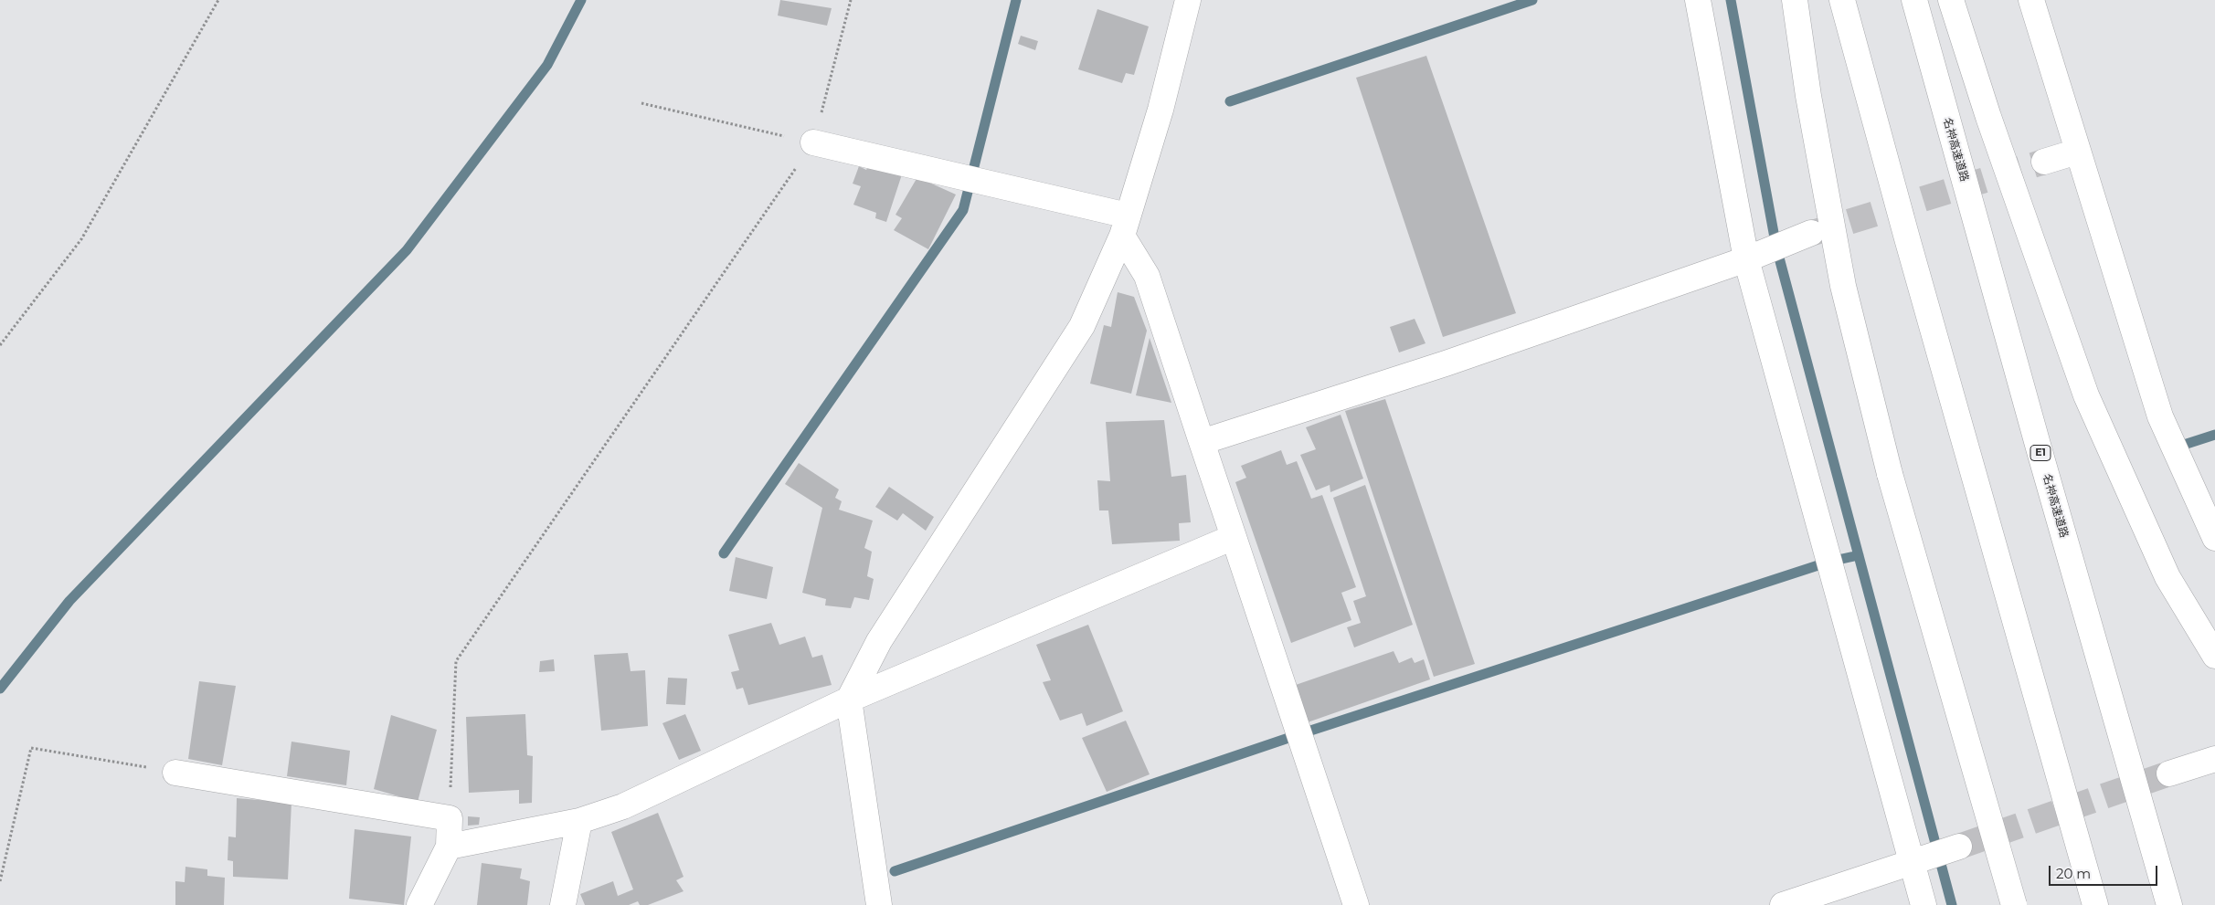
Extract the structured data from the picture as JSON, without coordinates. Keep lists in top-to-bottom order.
{
  "streets": {
    "main road": ["名神高速道路", "E1"]
  },
  "scale_bar": "20 m"
}
